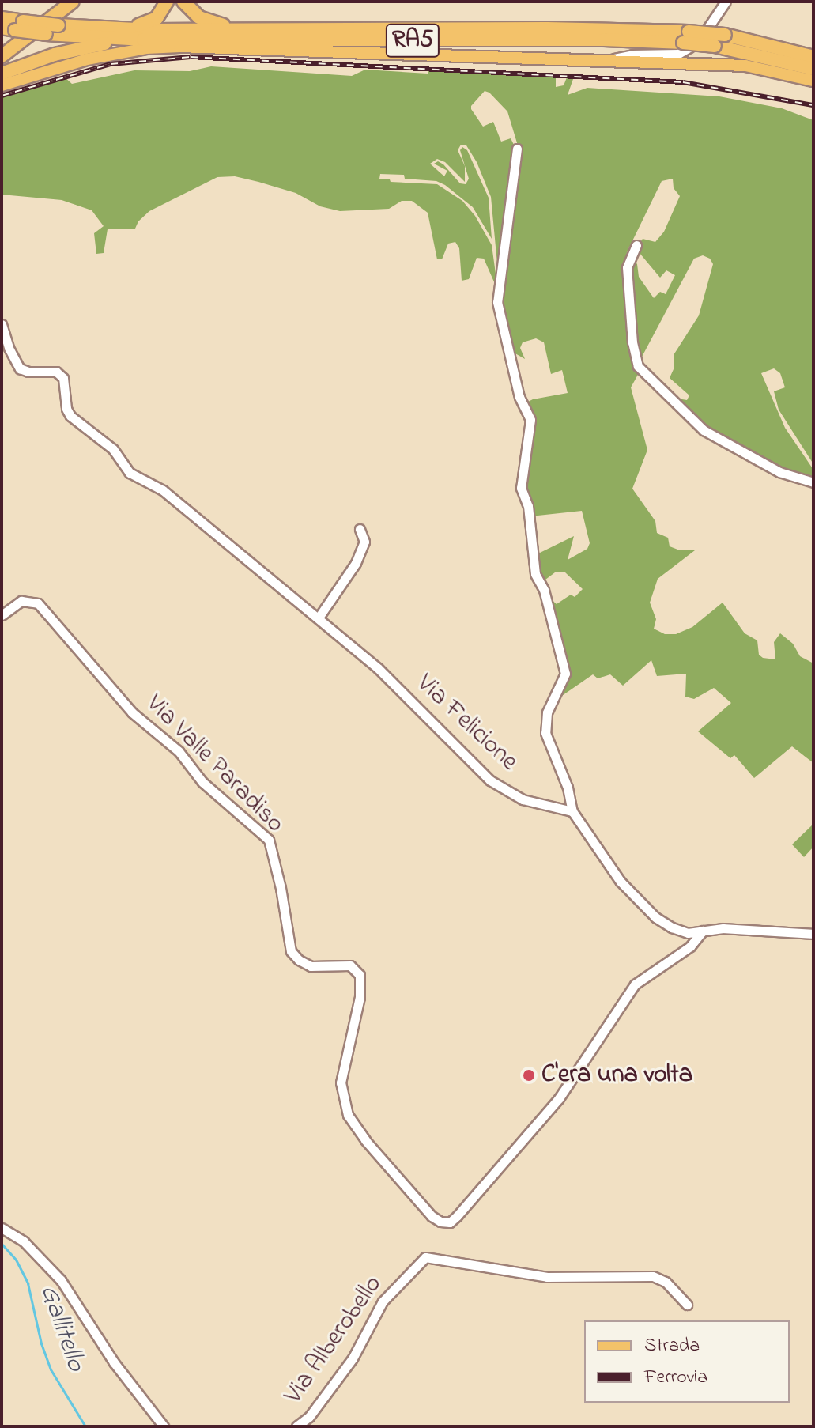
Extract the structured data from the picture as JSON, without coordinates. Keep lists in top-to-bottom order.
{
  "streets": {
    "highway": ["RA5"],
    "street": ["Via Felicione", "Via Valle Paradiso", "Via Alberobello"]
  },
  "water": ["Gallitello"],
  "places": ["C'era una volta"],
  "legend": ["Strada", "Ferrovia"]
}
